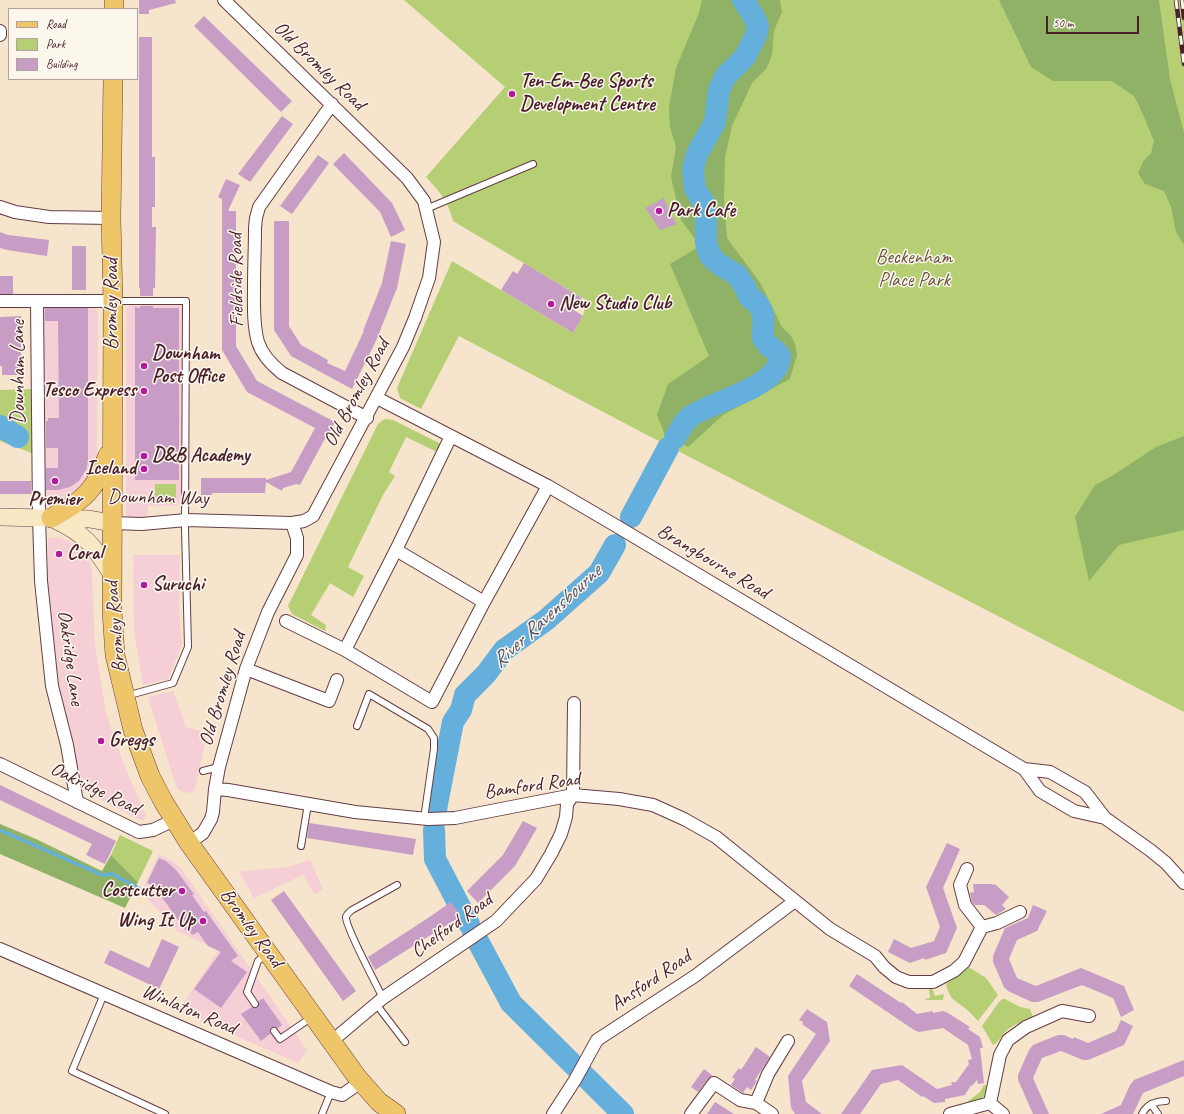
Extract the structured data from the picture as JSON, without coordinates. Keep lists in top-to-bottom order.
{
  "streets": {
    "main road": ["Bromley Road"],
    "street": [
      "Old Bromley Road",
      "Fieldside Road",
      "Downham Lane",
      "Downham Way",
      "Brangbourne Road",
      "Oakridge Lane",
      "Bamford Road",
      "Oakridge Road",
      "Chelford Road",
      "Ansford Road",
      "Winlaton Road"
    ]
  },
  "crossings": [
    ["Old Bromley Road", "Fieldside Road"],
    ["Old Bromley Road", "Bromley Road"],
    ["Old Bromley Road", "Downham Way"],
    ["Old Bromley Road", "Brangbourne Road"],
    ["Old Bromley Road", "Bamford Road"],
    ["Bromley Road", "Downham Lane"],
    ["Bromley Road", "Downham Way"],
    ["Bromley Road", "Oakridge Road"],
    ["Bromley Road", "Chelford Road"],
    ["Downham Lane", "Downham Way"],
    ["Downham Lane", "Oakridge Lane"],
    ["Downham Way", "Oakridge Lane"],
    ["Oakridge Lane", "Oakridge Road"],
    ["Bamford Road", "Chelford Road"],
    ["Bamford Road", "Ansford Road"]
  ],
  "water": ["River Ravensbourne"],
  "parks": ["Beckenham Place Park"],
  "places": [
    "Ten-Em-Bee Sports Development Centre",
    "Park Cafe",
    "New Studio Club",
    "Downham Post Office",
    "Tesco Express",
    "D&B Academy",
    "Iceland",
    "Premier",
    "Coral",
    "Suruchi",
    "Greggs",
    "Costcutter",
    "Wing It Up"
  ],
  "legend": ["Road", "Park", "Building"],
  "scale_bar": "50 m"
}
